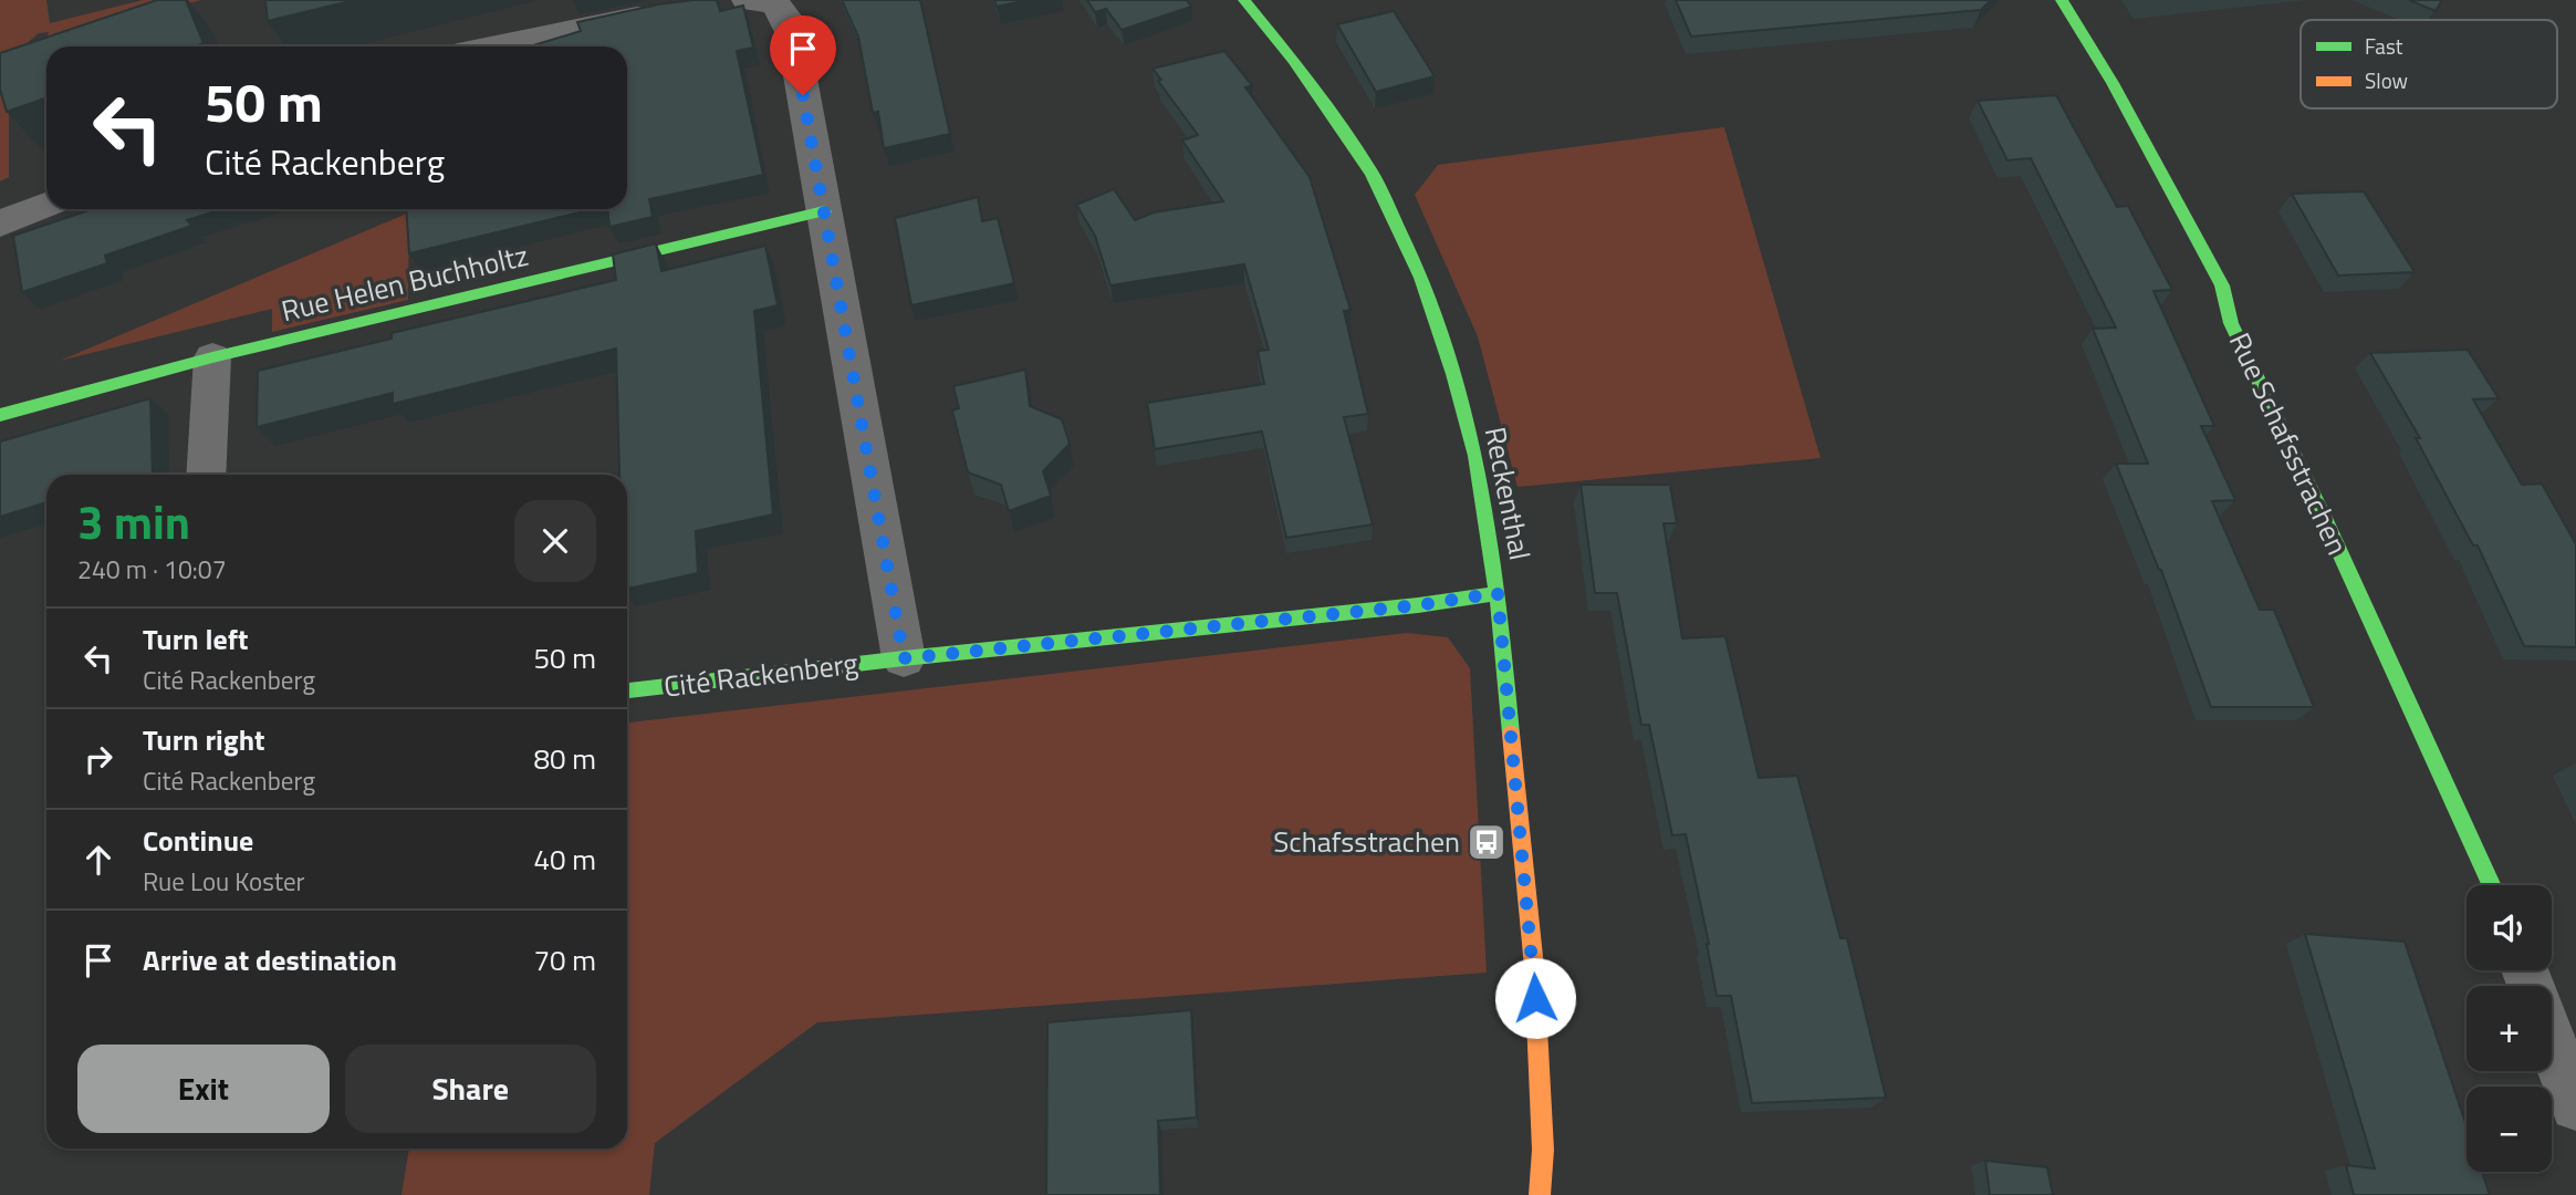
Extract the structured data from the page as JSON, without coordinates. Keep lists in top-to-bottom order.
{
  "streets": {
    "street": [
      "Rue Helen Buchholtz",
      "Rue Schafsstrachen",
      "Reckenthal",
      "Cité Rackenberg"
    ]
  },
  "crossings": [
    ["Reckenthal", "Cité Rackenberg"]
  ],
  "places": {
    "bus stop": ["Schafsstrachen"]
  },
  "legend": ["Fast", "Slow"],
  "page": {
    "turn": ["50 m", "Cité Rackenberg"],
    "heading": ["3 min", "240 m · 10:07"],
    "list": [
      {
        "name": "Turn left",
        "note": "Cité Rackenberg",
        "value": "50 m"
      },
      {
        "name": "Turn right",
        "note": "Cité Rackenberg",
        "value": "80 m"
      },
      {
        "name": "Continue",
        "note": "Rue Lou Koster",
        "value": "40 m"
      },
      {
        "name": "Arrive at destination",
        "value": "70 m"
      }
    ],
    "map_buttons": ["+", "−"],
    "buttons": ["Exit", "Share"]
  }
}
